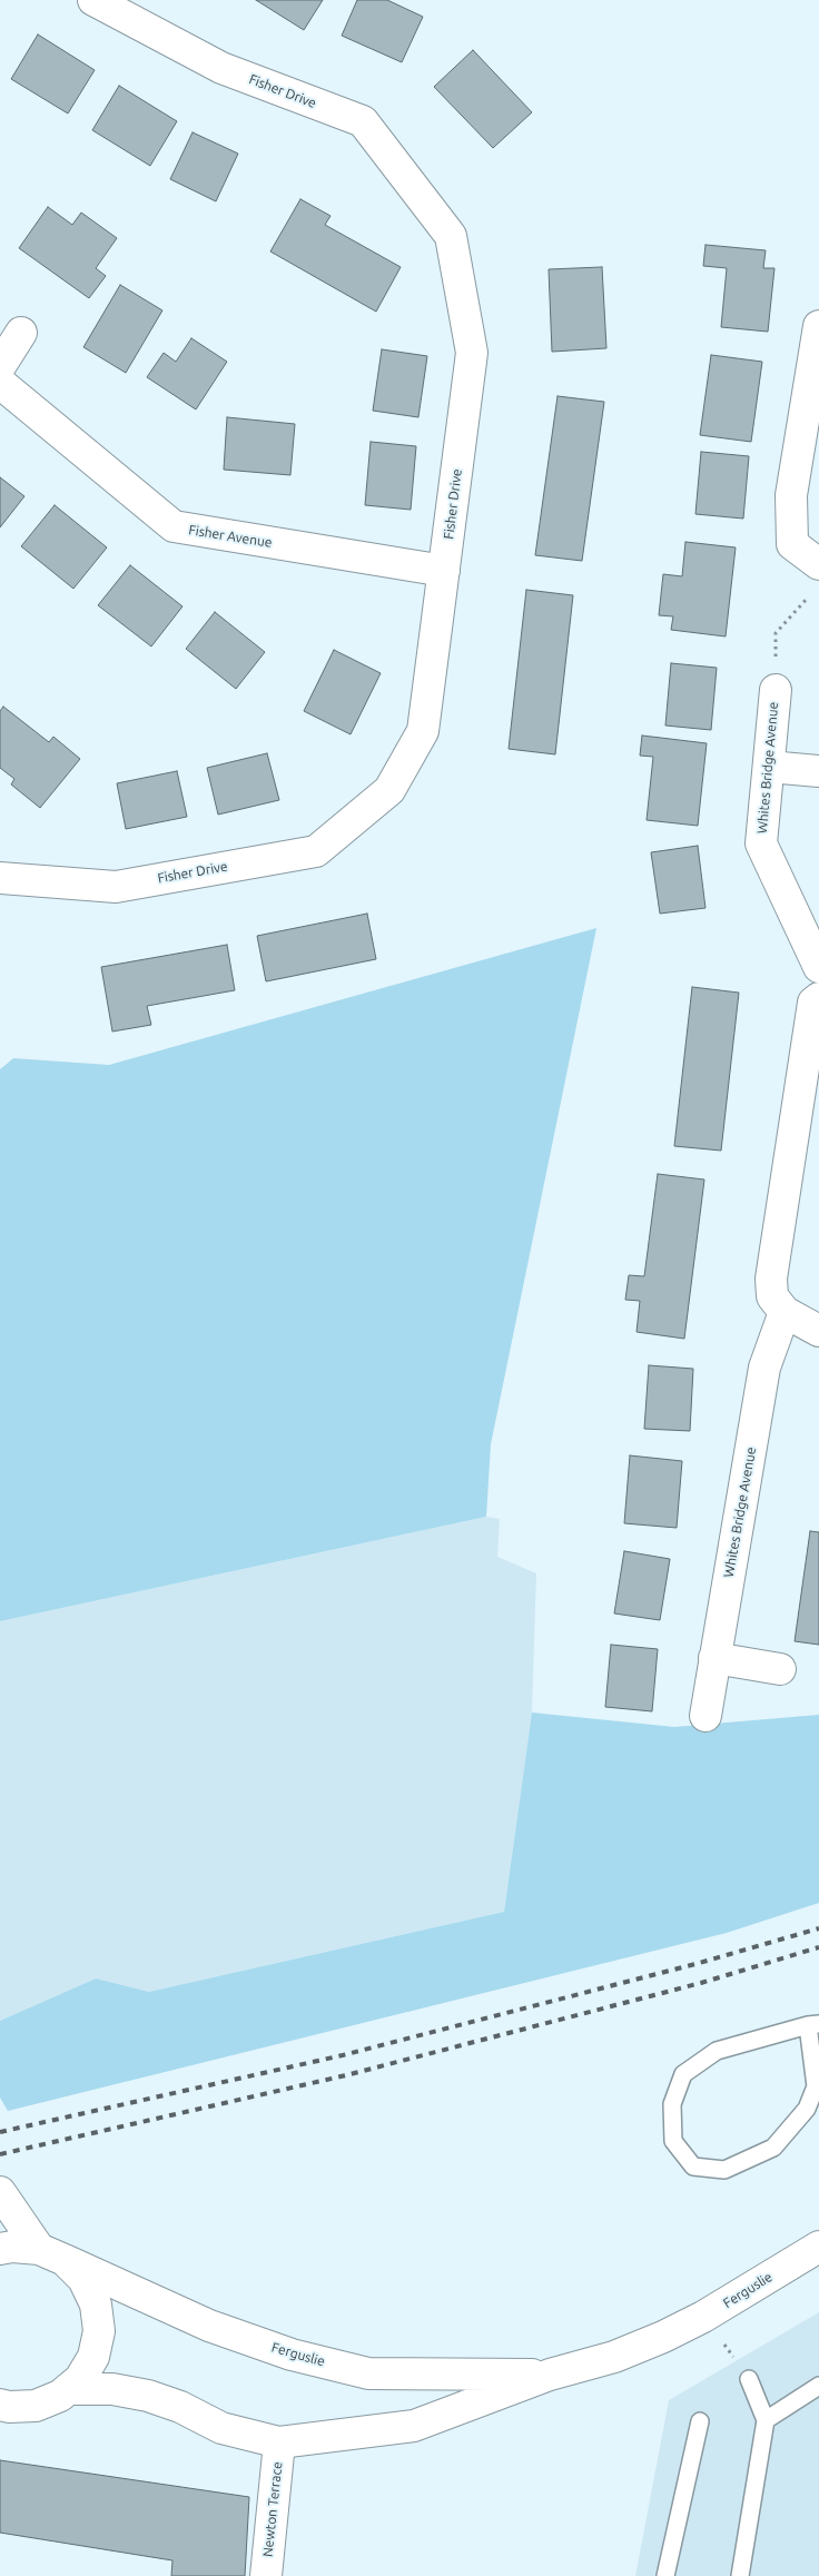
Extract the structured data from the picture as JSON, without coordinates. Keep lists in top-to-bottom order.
{
  "streets": {
    "street": [
      "Fisher Drive",
      "Fisher Avenue",
      "Whites Bridge Avenue",
      "Ferguslie",
      "Newton Terrace"
    ]
  },
  "crossings": [
    ["Fisher Drive", "Fisher Avenue"],
    ["Ferguslie", "Newton Terrace"]
  ]
}
